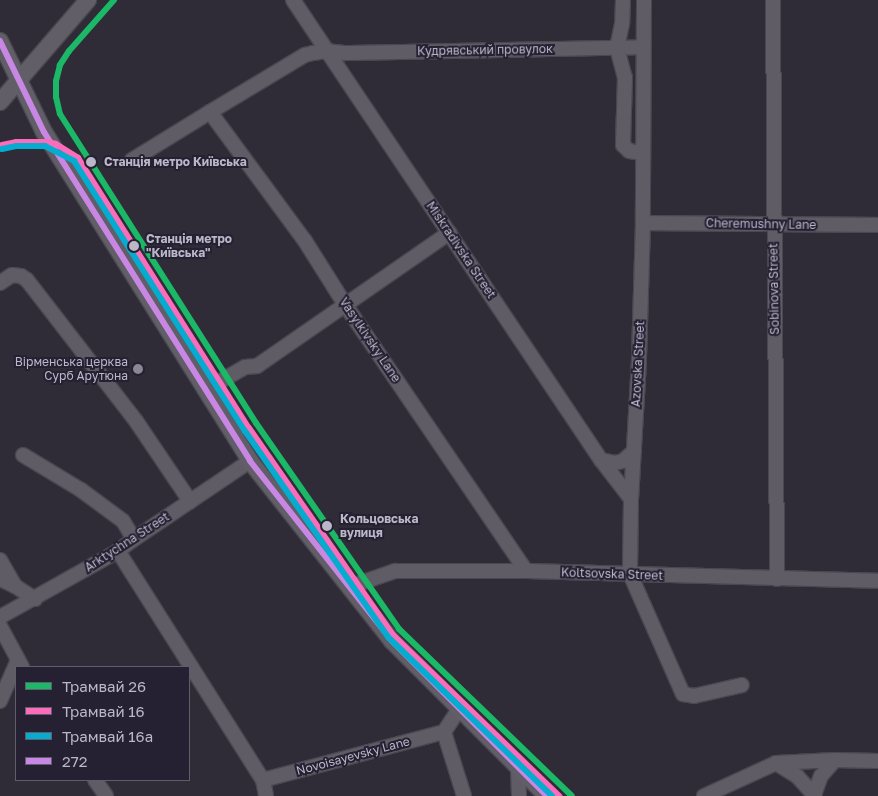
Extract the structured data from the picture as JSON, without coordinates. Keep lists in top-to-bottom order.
{
  "streets": {
    "street": [
      "Кудрявський провулок",
      "Cheremushny Lane",
      "Miskradivska Street",
      "Sobinova Street",
      "Vasylkivsky Lane",
      "Azovska Street",
      "Arktychna Street",
      "Koltsovska Street",
      "Novoisayevsky Lane"
    ]
  },
  "crossings": [
    ["Кудрявський провулок", "Miskradivska Street"],
    ["Кудрявський провулок", "Vasylkivsky Lane"],
    ["Кудрявський провулок", "Azovska Street"],
    ["Cheremushny Lane", "Sobinova Street"],
    ["Cheremushny Lane", "Azovska Street"],
    ["Miskradivska Street", "Azovska Street"],
    ["Sobinova Street", "Koltsovska Street"],
    ["Vasylkivsky Lane", "Koltsovska Street"],
    ["Azovska Street", "Koltsovska Street"]
  ],
  "places": [
    "Станція метро Київська",
    "Станція метро \"Київська\"",
    "Вірменська церква Сурб Арутюна",
    "Кольцовська вулиця"
  ],
  "lines": [
    "tram line 26",
    "transit line 272",
    "tram line 16",
    "tram line 16a"
  ],
  "legend": [
    "Трамвай 26",
    "Трамвай 16",
    "Трамвай 16a",
    "272"
  ]
}
